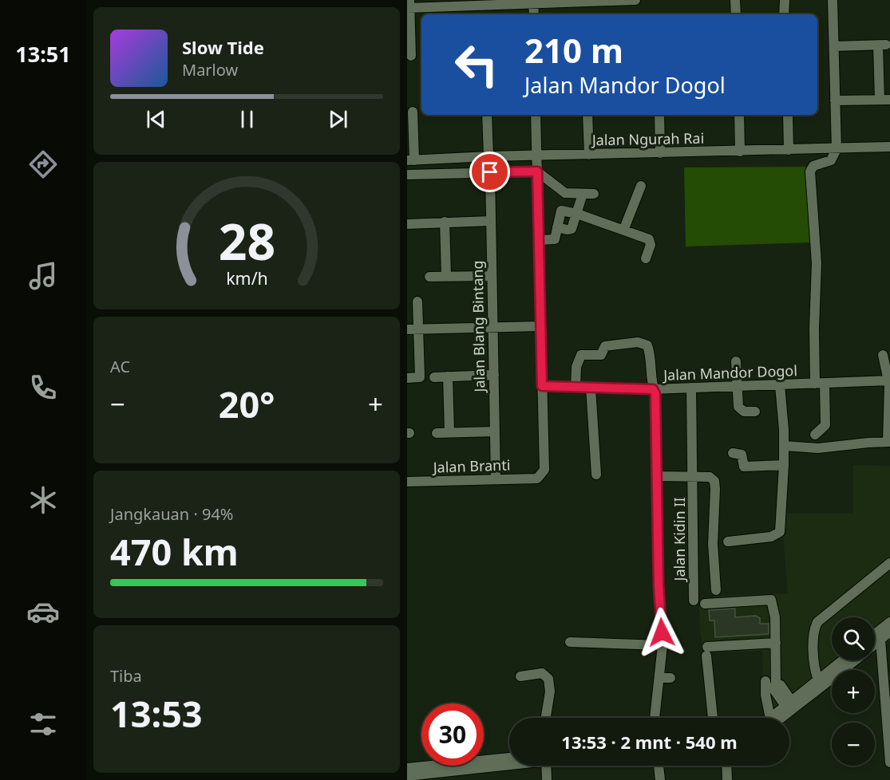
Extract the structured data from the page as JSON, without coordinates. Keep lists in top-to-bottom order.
{
  "streets": {
    "street": [
      "Jalan Ngurah Rai",
      "Jalan Blang Bintang",
      "Jalan Mandor Dogol",
      "Jalan Branti",
      "Jalan Kidin II"
    ]
  },
  "crossings": [
    ["Jalan Blang Bintang", "Jalan Branti"],
    ["Jalan Mandor Dogol", "Jalan Branti"],
    ["Jalan Mandor Dogol", "Jalan Kidin II"]
  ],
  "page": {
    "tabs": "13:51",
    "turn": ["210 m", "Jalan Mandor Dogol"],
    "song": ["Slow Tide", "Marlow"],
    "tile": [
      "AC",
      ["Jangkauan · 94%", "470 km"],
      ["Tiba", "13:53"]
    ],
    "heat": ["−", "20°", "+"],
    "map_buttons": ["+", "−"],
    "limit": "30",
    "trip": "13:53 · 2 mnt · 540 m",
    "gauge": ["28", "km/h"]
  }
}
